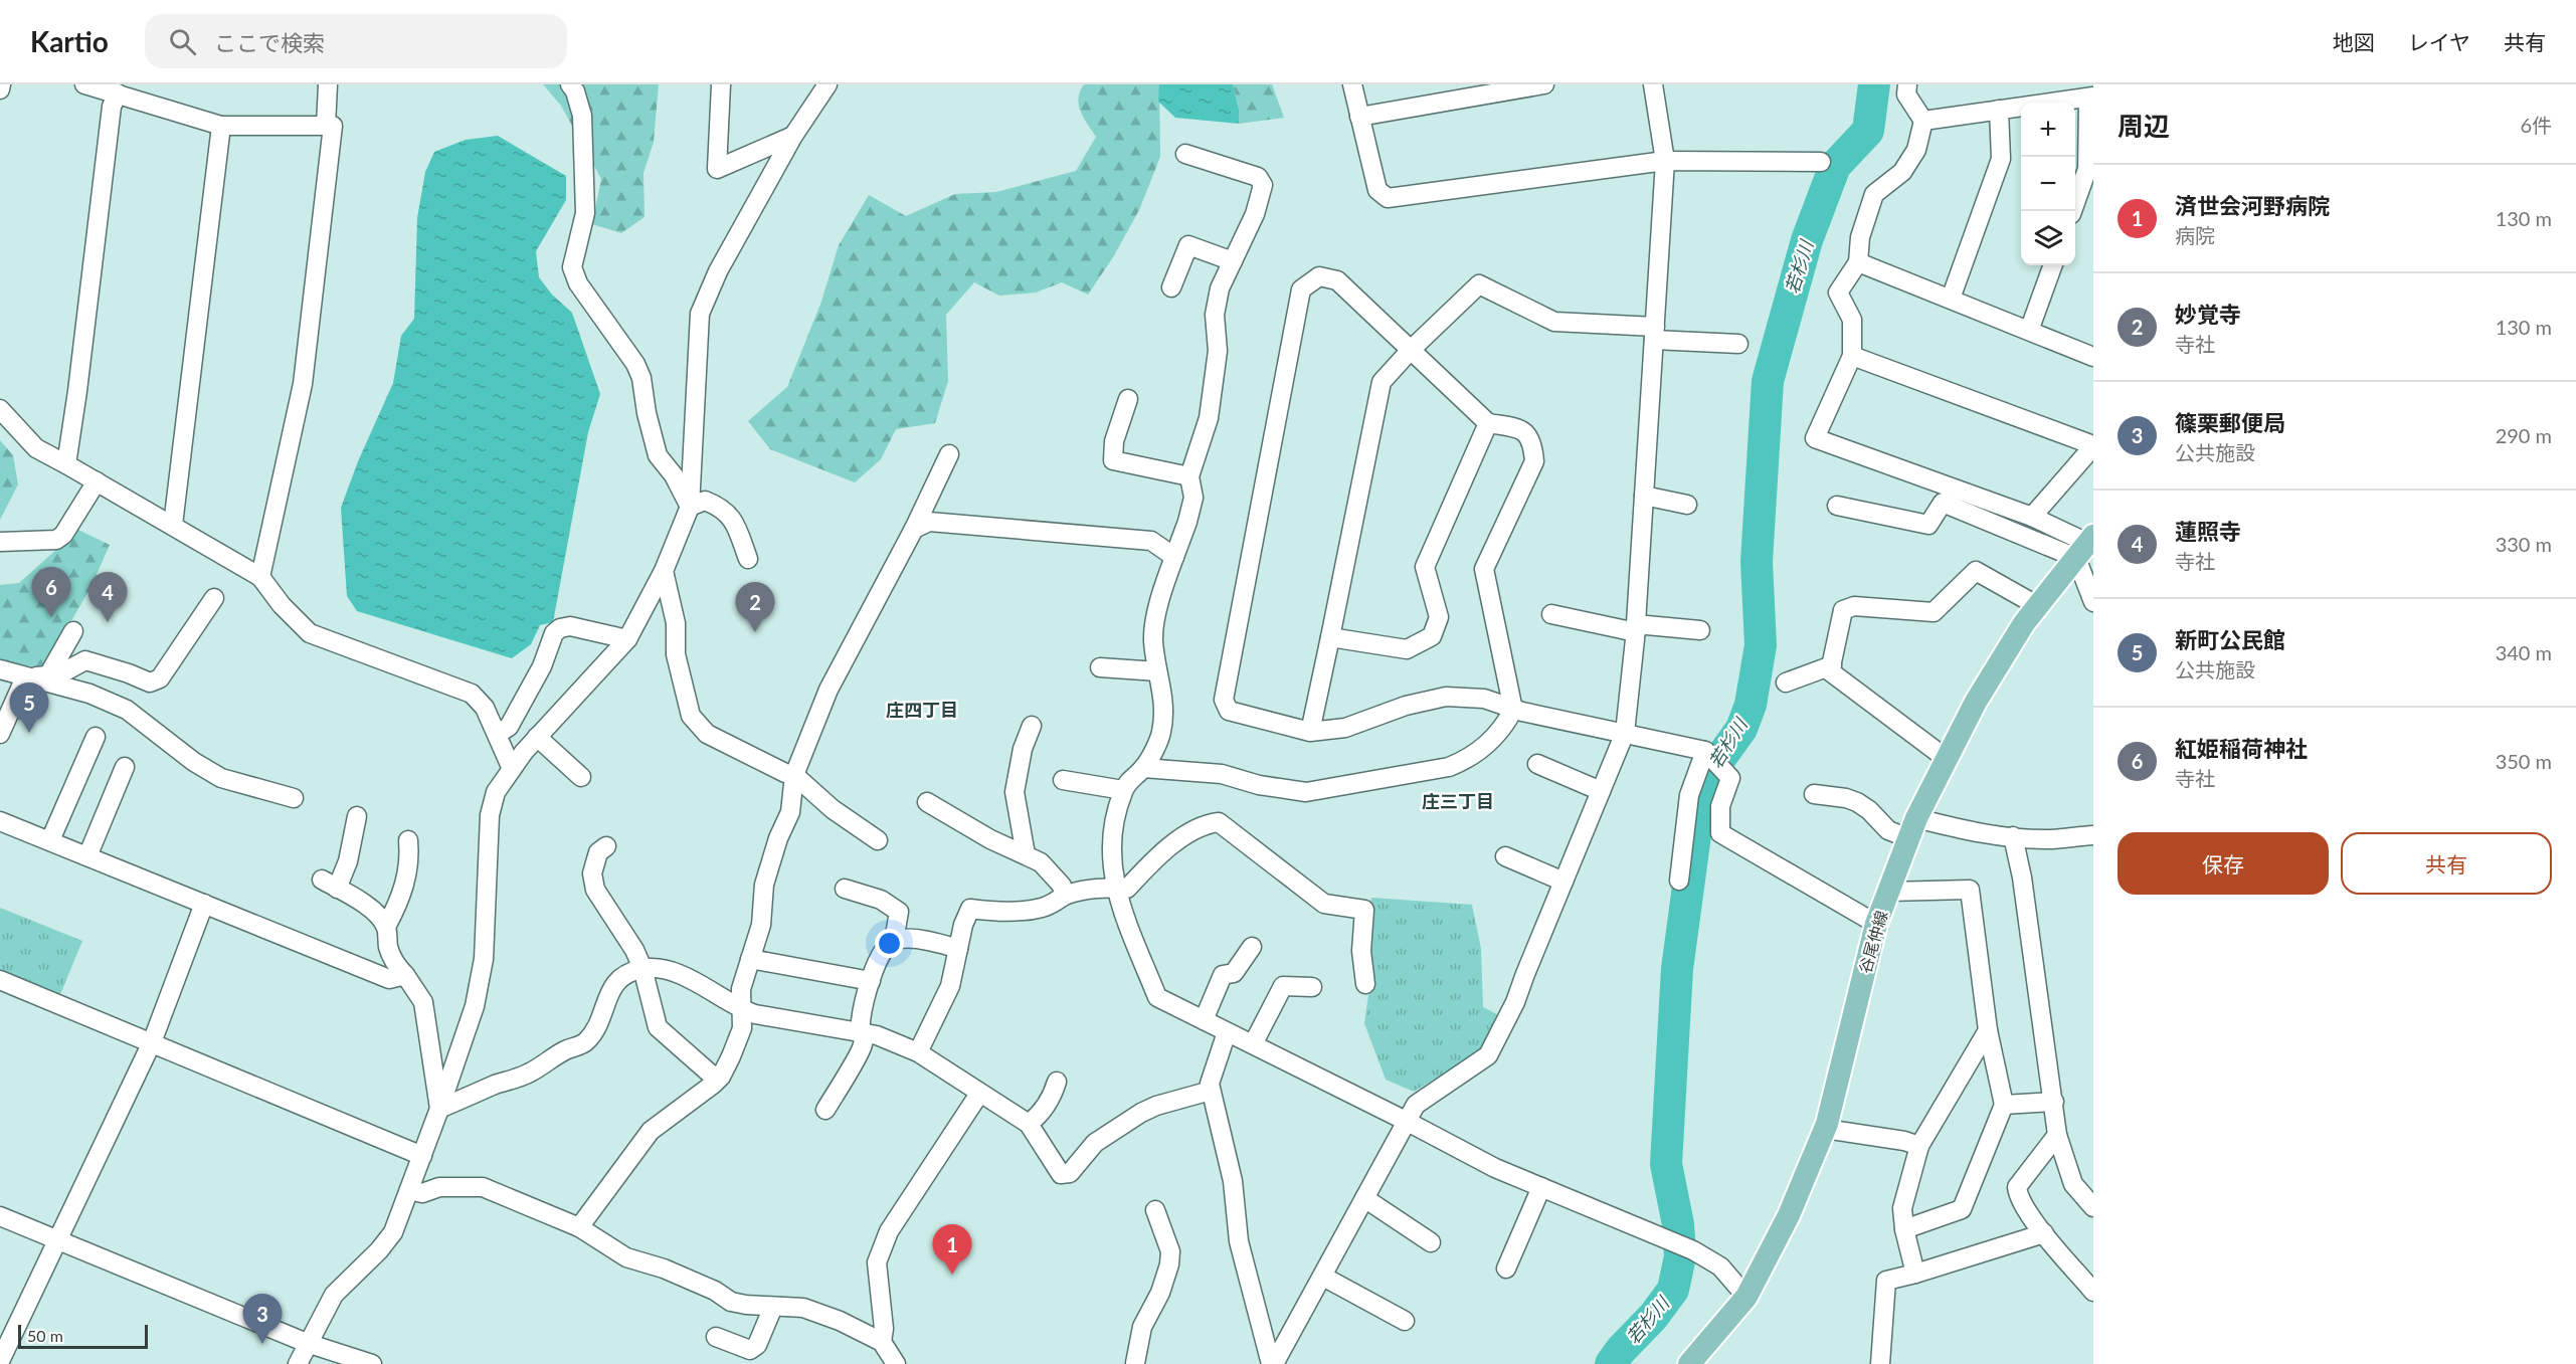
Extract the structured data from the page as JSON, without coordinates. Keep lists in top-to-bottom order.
{
  "streets": {
    "main road": ["谷尾仲線"]
  },
  "districts": ["庄四丁目", "庄三丁目"],
  "water": ["若杉川"],
  "scale_bar": "50 m",
  "page": {
    "header": "Kartio",
    "search": "ここで検索",
    "nav": ["地図", "レイヤ", "共有"],
    "heading": ["周辺", "6件"],
    "map_buttons": ["+", "−"],
    "list": [
      {
        "mark": "1",
        "name": "済世会河野病院",
        "note": "病院",
        "value": "130 m"
      },
      {
        "mark": "2",
        "name": "妙覚寺",
        "note": "寺社",
        "value": "130 m"
      },
      {
        "mark": "3",
        "name": "篠栗郵便局",
        "note": "公共施設",
        "value": "290 m"
      },
      {
        "mark": "4",
        "name": "蓮照寺",
        "note": "寺社",
        "value": "330 m"
      },
      {
        "mark": "5",
        "name": "新町公民館",
        "note": "公共施設",
        "value": "340 m"
      },
      {
        "mark": "6",
        "name": "紅姫稲荷神社",
        "note": "寺社",
        "value": "350 m"
      }
    ],
    "pins": [
      "6",
      "4",
      "2",
      "5",
      "1",
      "3"
    ],
    "buttons": ["保存", "共有"],
    "scale": "50 m"
  }
}
